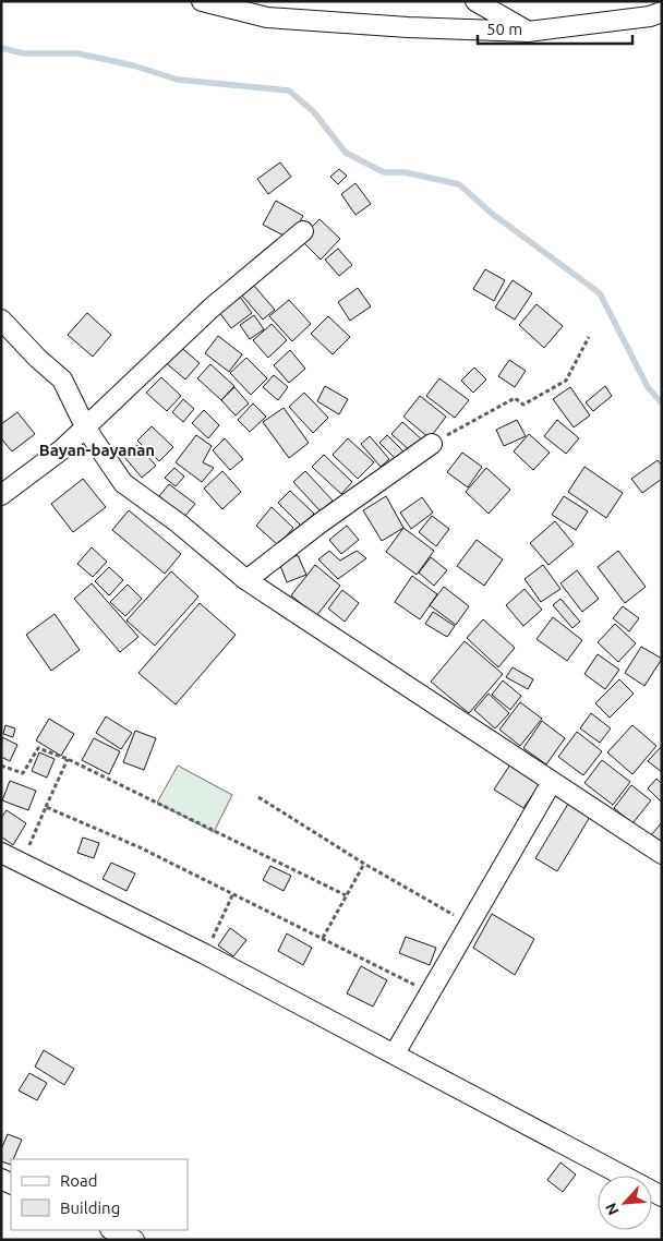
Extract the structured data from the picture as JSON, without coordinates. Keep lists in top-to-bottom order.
{
  "districts": ["Bayan-bayanan"],
  "legend": ["Road", "Building"],
  "scale_bar": "50 m",
  "north": "bottom left"
}
